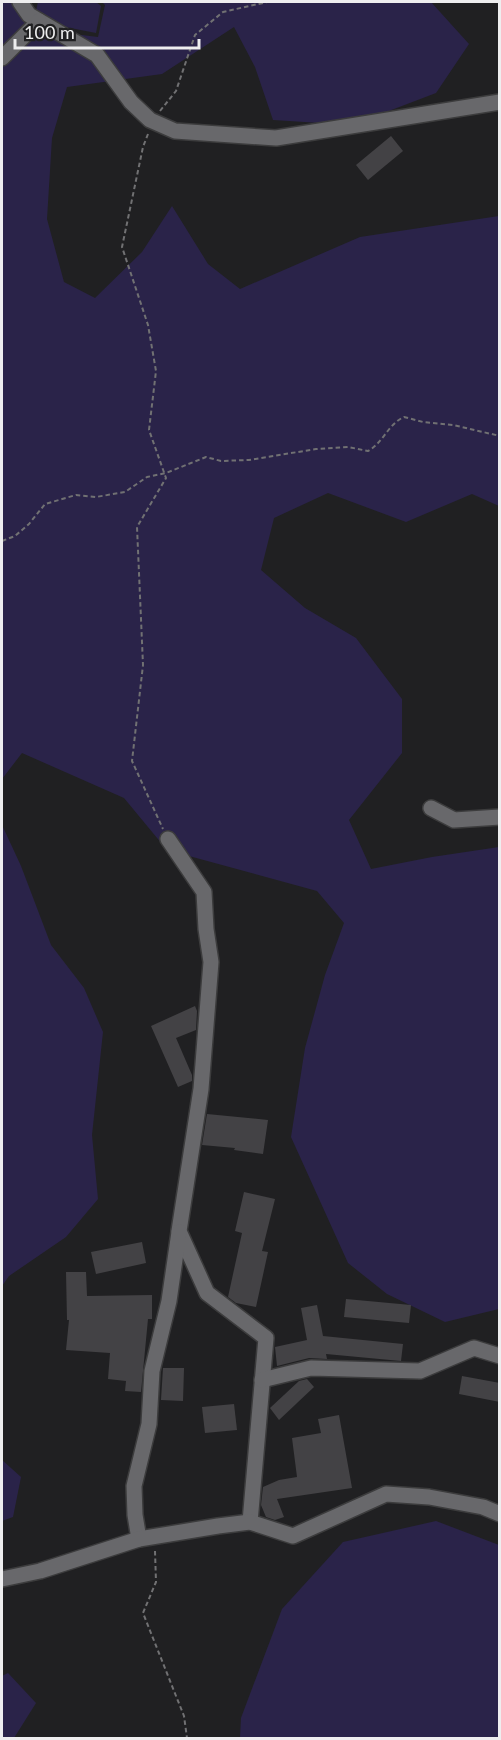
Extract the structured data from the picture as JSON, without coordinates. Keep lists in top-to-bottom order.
{
  "scale_bar": "100 m"
}
